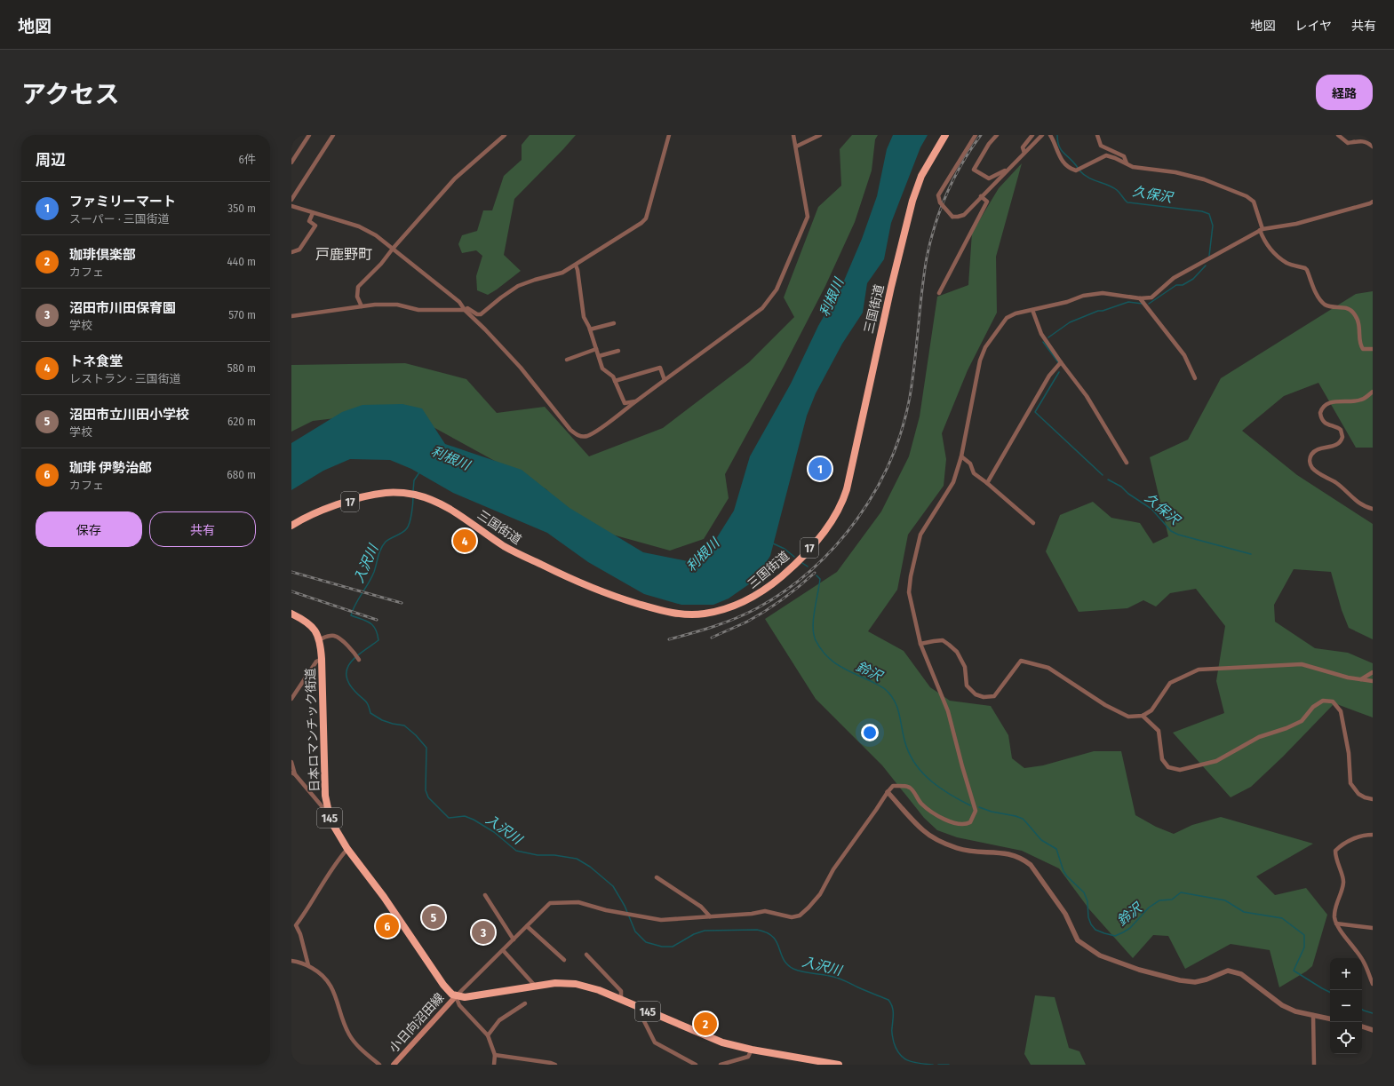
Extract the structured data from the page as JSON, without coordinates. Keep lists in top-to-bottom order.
{
  "streets": {
    "highway": [
      "三国街道",
      "17",
      "日本ロマンチック街道",
      "145"
    ],
    "main road": ["小日向沼田線"]
  },
  "crossings": [
    ["日本ロマンチック街道", "145"],
    ["日本ロマンチック街道", "小日向沼田線"],
    ["145", "小日向沼田線"]
  ],
  "districts": ["戸鹿野町"],
  "water": [
    "久保沢",
    "利根川",
    "入沢川",
    "鈴沢"
  ],
  "page": {
    "header": "地図",
    "nav": ["地図", "レイヤ", "共有"],
    "title": "アクセス",
    "buttons": [
      "経路",
      ["保存", "共有"]
    ],
    "heading": ["周辺", "6件"],
    "list": [
      {
        "mark": "1",
        "name": "ファミリーマート",
        "note": "スーパー · 三国街道",
        "value": "350 m"
      },
      {
        "mark": "2",
        "name": "珈琲倶楽部",
        "note": "カフェ",
        "value": "440 m"
      },
      {
        "mark": "3",
        "name": "沼田市川田保育園",
        "note": "学校",
        "value": "570 m"
      },
      {
        "mark": "4",
        "name": "トネ食堂",
        "note": "レストラン · 三国街道",
        "value": "580 m"
      },
      {
        "mark": "5",
        "name": "沼田市立川田小学校",
        "note": "学校",
        "value": "620 m"
      },
      {
        "mark": "6",
        "name": "珈琲 伊勢治郎",
        "note": "カフェ",
        "value": "680 m"
      }
    ],
    "pins": [
      "1",
      "4",
      "5",
      "6",
      "3",
      "2"
    ],
    "map_buttons": ["+", "−"]
  }
}
